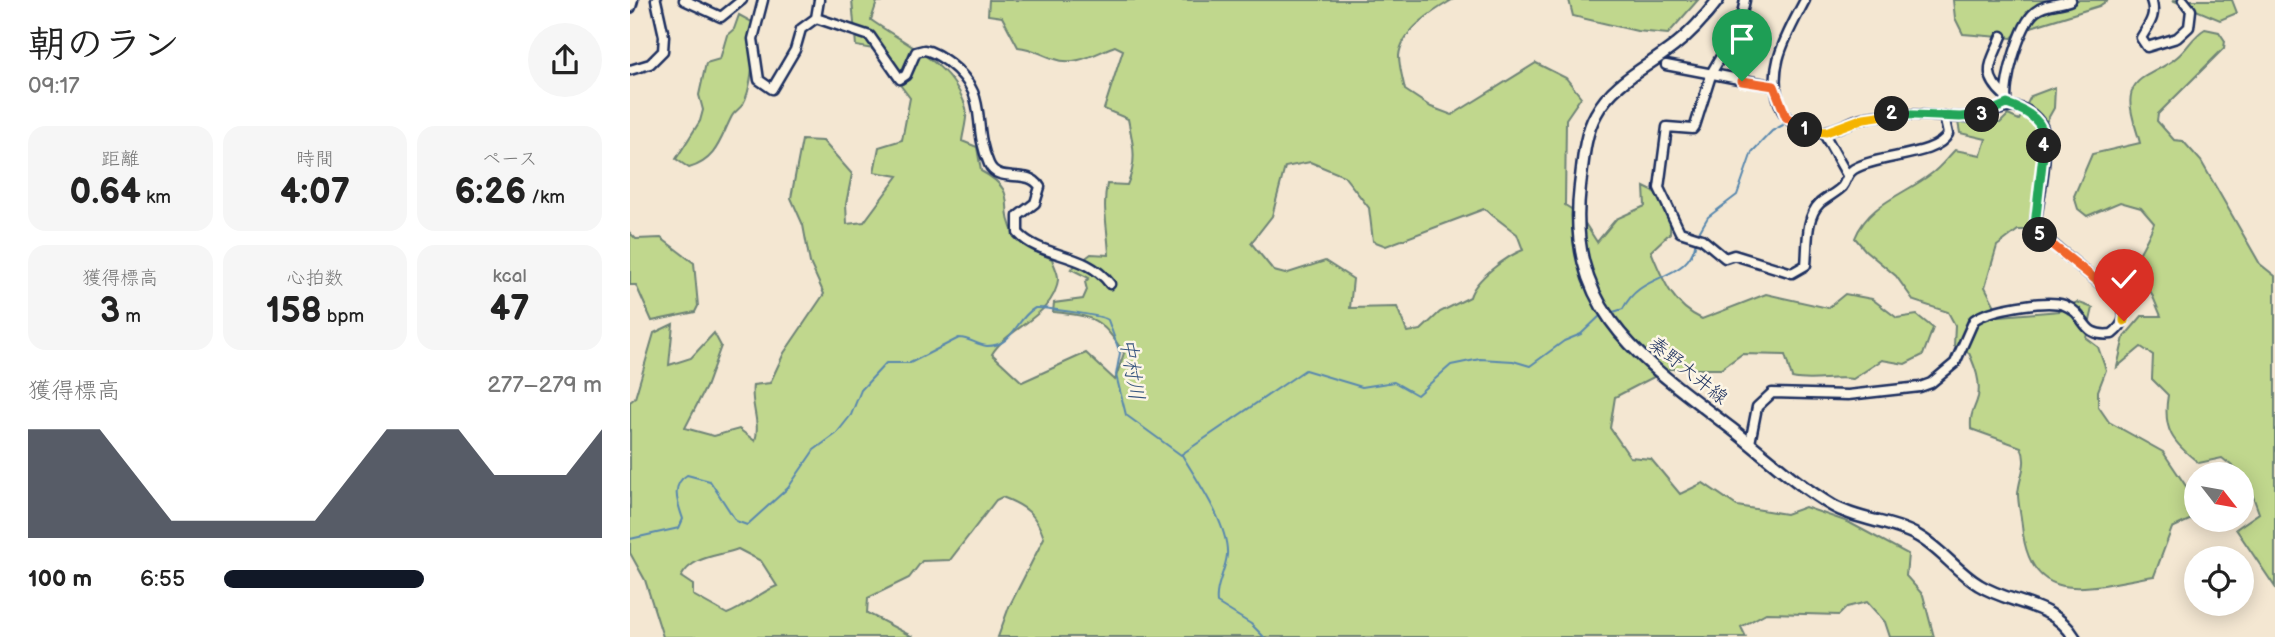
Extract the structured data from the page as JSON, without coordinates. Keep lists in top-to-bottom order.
{
  "streets": {
    "main road": ["秦野大井線"]
  },
  "water": ["中村川"],
  "north": "bottom right",
  "page": {
    "heading": ["朝のラン", "09:17"],
    "pins": [
      "2",
      "3",
      "1",
      "4",
      "5"
    ],
    "stats": [
      ["距離", "0.64 km"],
      ["時間", "4:07"],
      ["ペース", "6:26 /km"],
      ["獲得標高", "3 m"],
      ["心拍数", "158 bpm"],
      ["kcal", "47"]
    ],
    "chart": ["獲得標高", "277–279 m"],
    "list": [
      {
        "name": "100 m",
        "note": "6:55"
      }
    ]
  }
}
